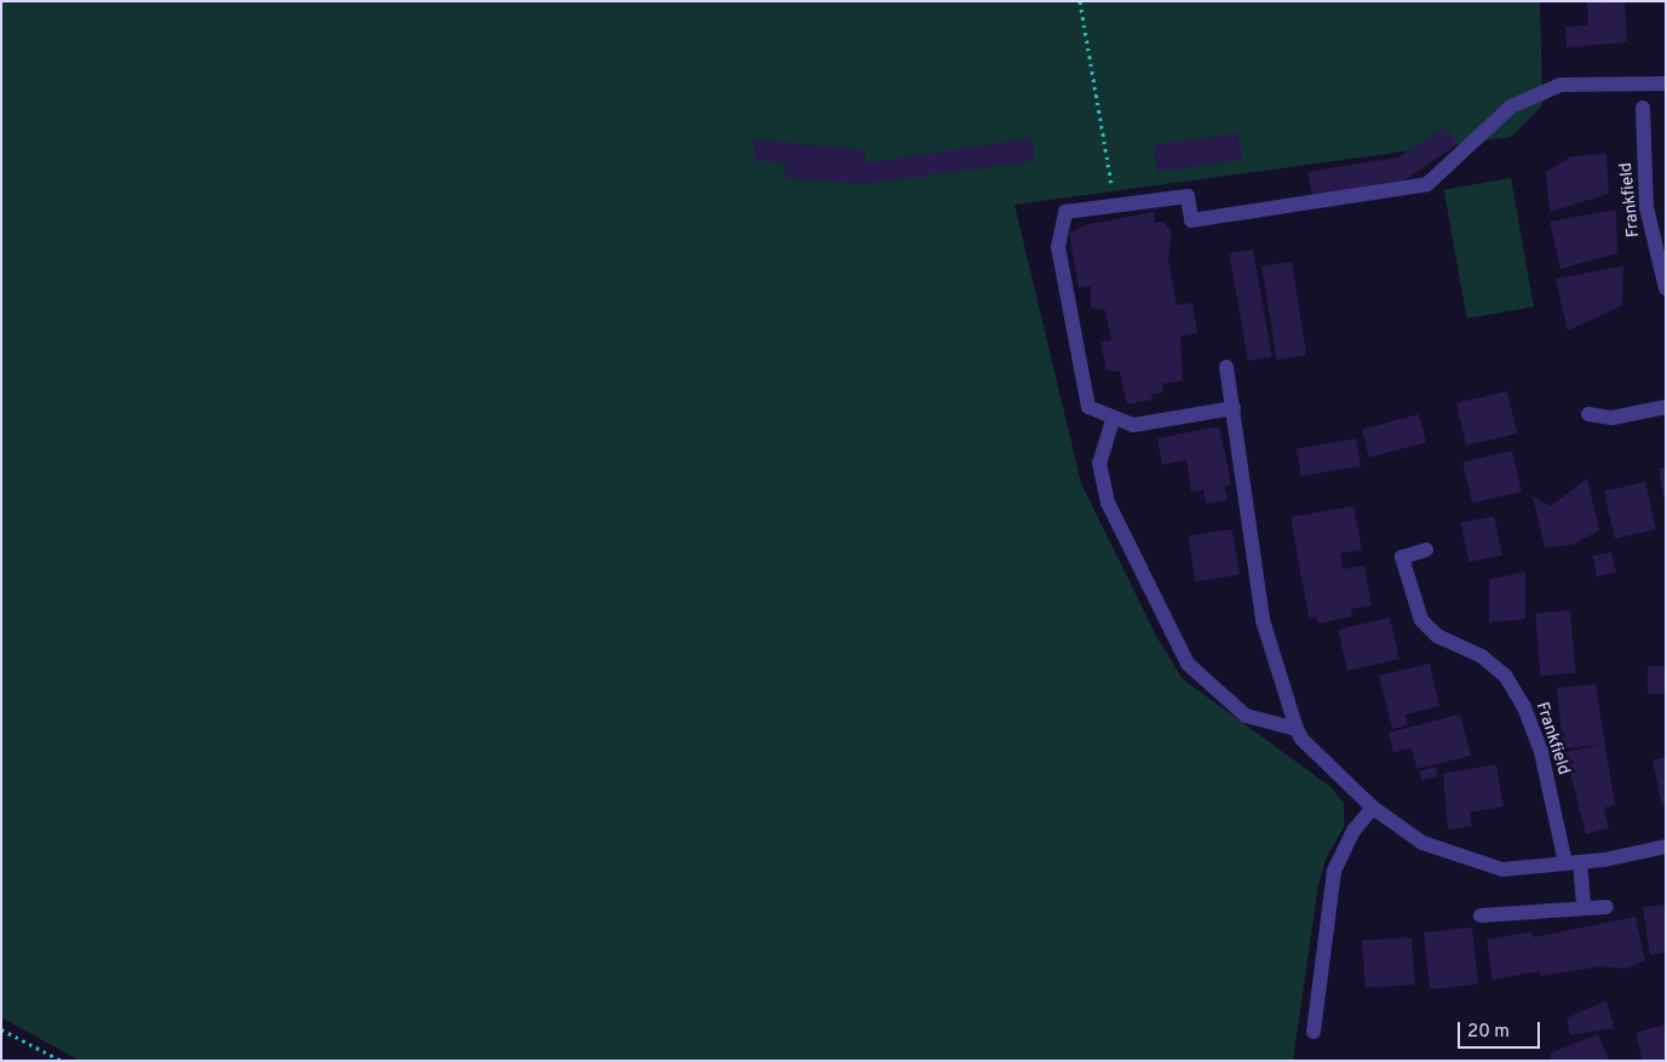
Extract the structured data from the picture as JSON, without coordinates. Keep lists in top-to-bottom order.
{
  "streets": {
    "street": ["Frankfield"]
  },
  "scale_bar": "20 m"
}
